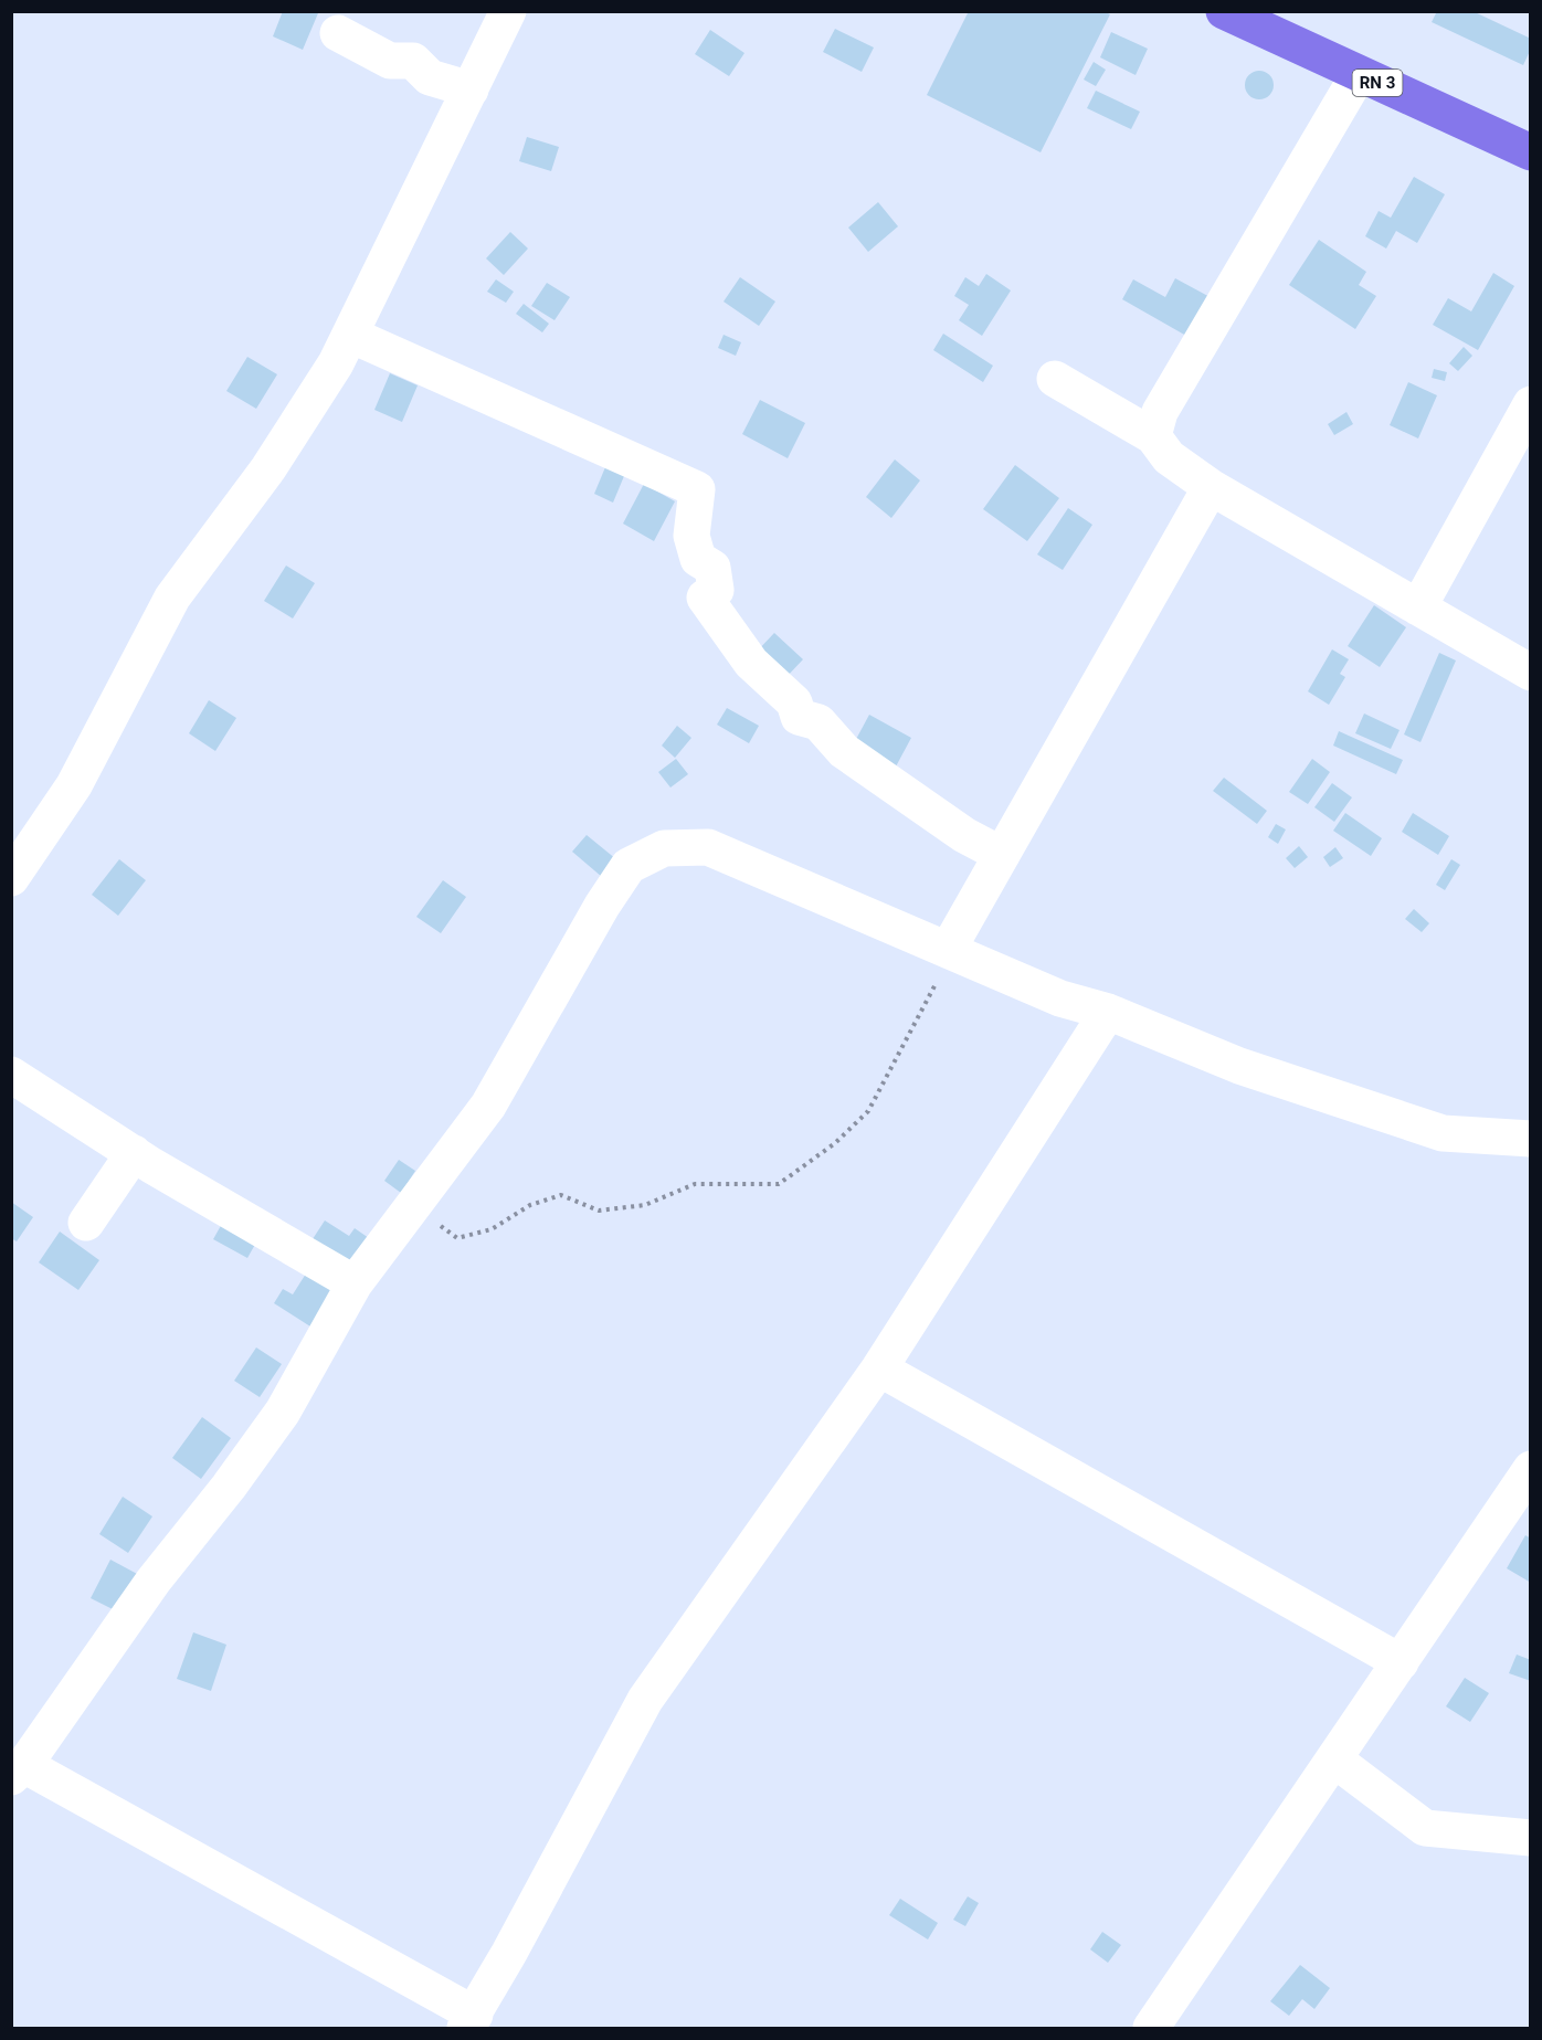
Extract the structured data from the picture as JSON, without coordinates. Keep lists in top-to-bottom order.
{
  "streets": {
    "highway": ["RN 3"]
  }
}
